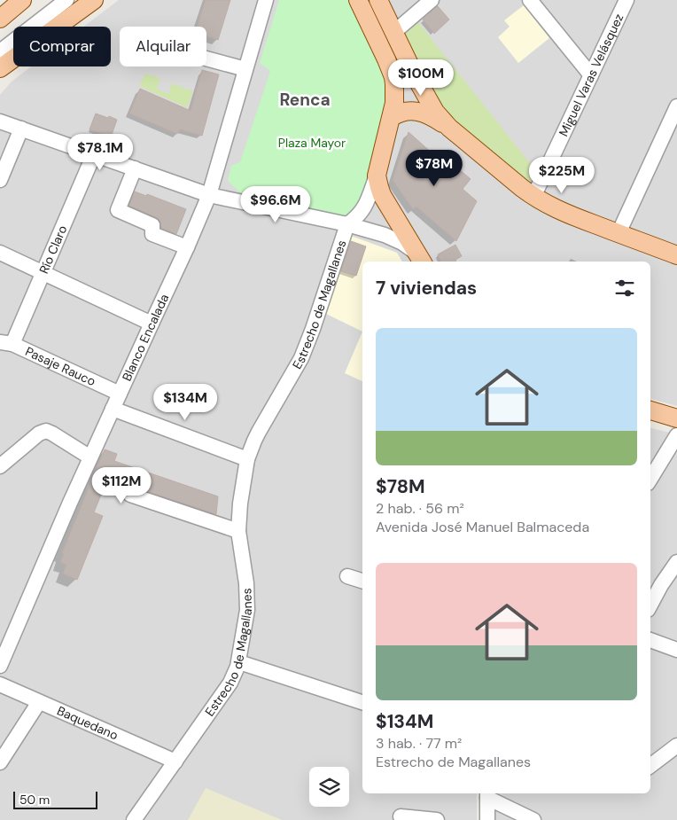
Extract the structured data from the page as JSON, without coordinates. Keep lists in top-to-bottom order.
{
  "streets": {
    "street": [
      "Miguel Varas Velásquez",
      "Río Claro",
      "Estrecho de Magallanes",
      "Blanco Encalada",
      "Pasaje Rauco",
      "Baquedano"
    ]
  },
  "crossings": [
    ["Río Claro", "Pasaje Rauco"],
    ["Estrecho de Magallanes", "Baquedano"],
    ["Blanco Encalada", "Pasaje Rauco"]
  ],
  "districts": ["Renca"],
  "parks": ["Plaza Mayor"],
  "scale_bar": "50 m",
  "page": {
    "chip": ["Comprar", "Alquilar"],
    "price": [
      "$100M",
      "$78.1M",
      "$78M",
      "$225M",
      "$96.6M",
      "$134M",
      "$112M"
    ],
    "heading": "7 viviendas",
    "list": [
      {
        "name": "$78M",
        "note": "2 hab. · 56 m² · Avenida José Manuel Balmaceda"
      },
      {
        "name": "$134M",
        "note": "3 hab. · 77 m² · Estrecho de Magallanes"
      }
    ],
    "scale": "50 m"
  }
}
